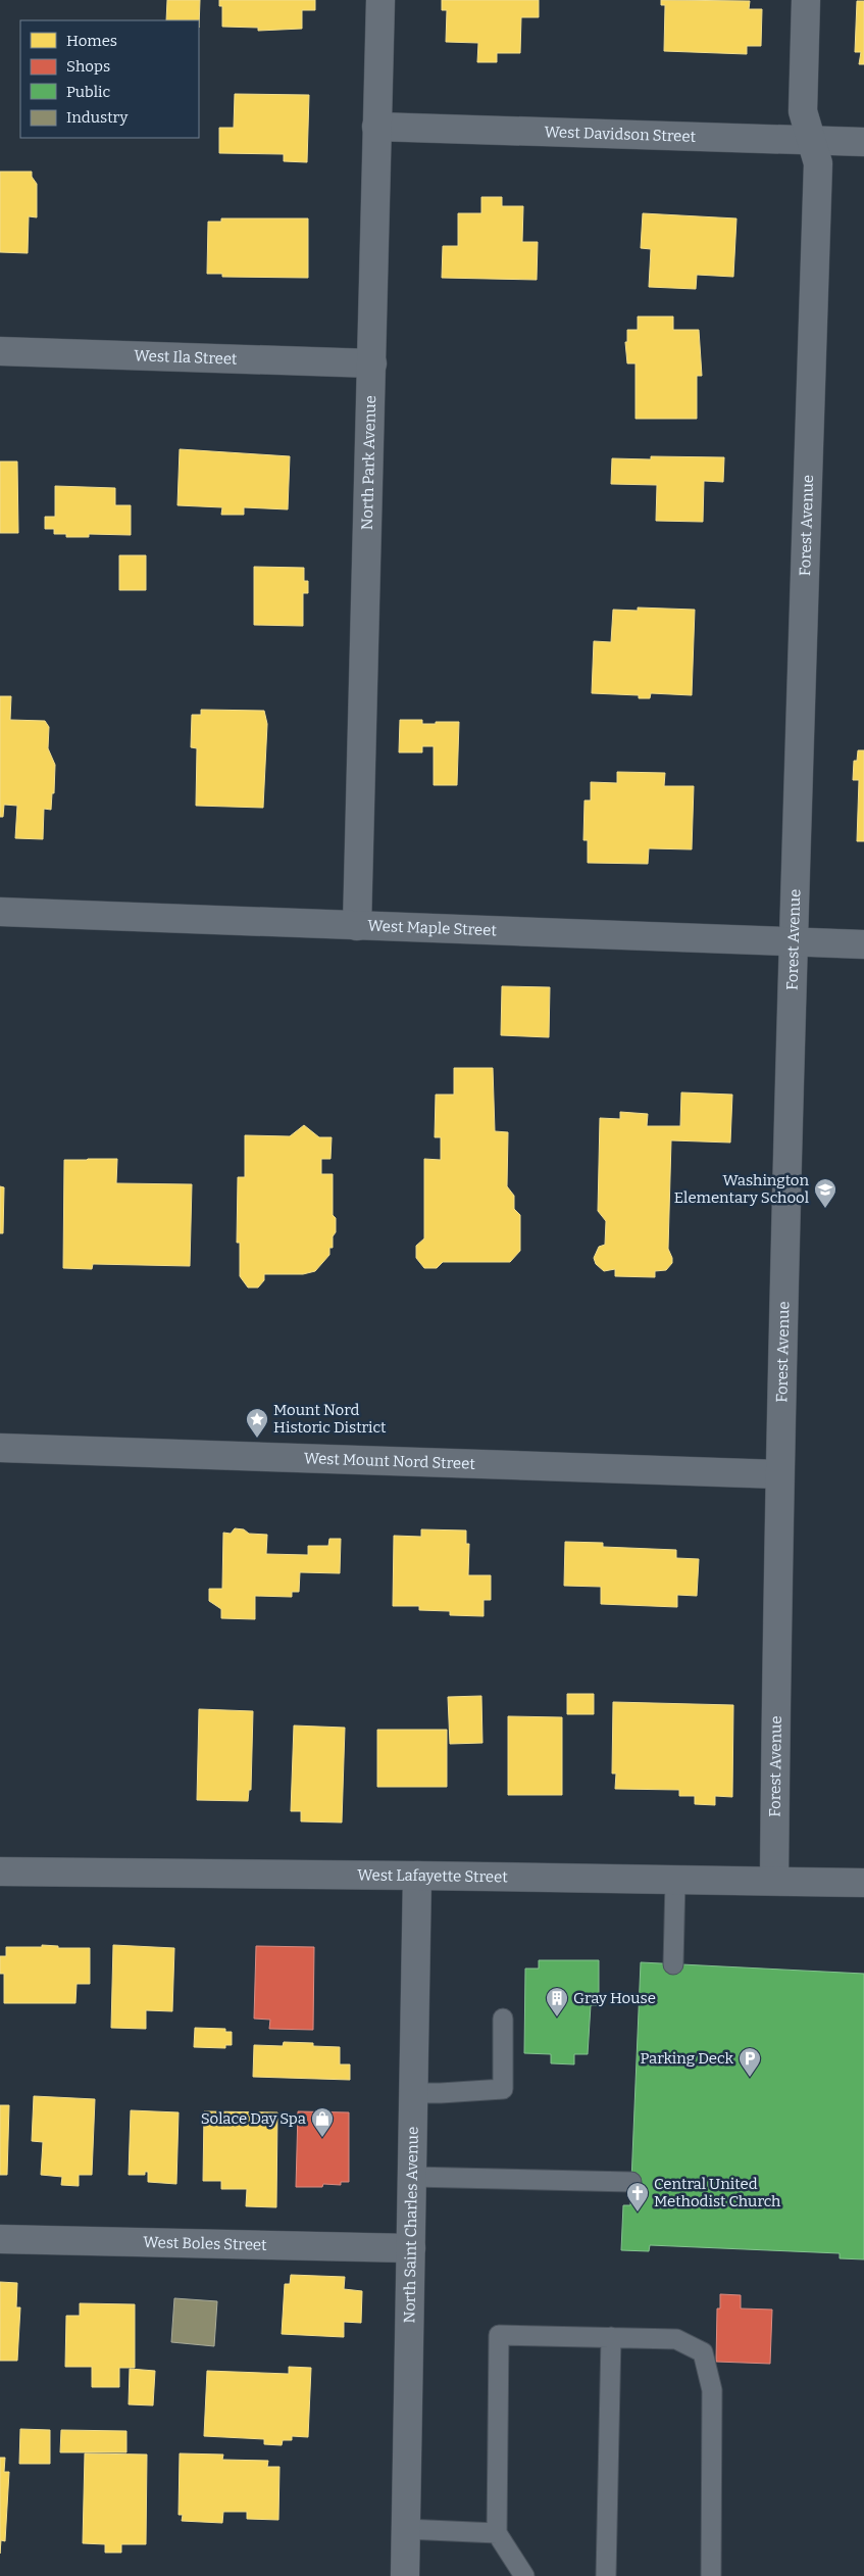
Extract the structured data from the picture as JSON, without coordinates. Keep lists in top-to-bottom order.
{
  "streets": {
    "street": [
      "West Davidson Street",
      "West Ila Street",
      "North Park Avenue",
      "Forest Avenue",
      "West Maple Street",
      "West Mount Nord Street",
      "West Lafayette Street",
      "North Saint Charles Avenue",
      "West Boles Street"
    ]
  },
  "crossings": [
    ["West Davidson Street", "North Park Avenue"],
    ["West Davidson Street", "Forest Avenue"],
    ["West Ila Street", "North Park Avenue"],
    ["North Park Avenue", "West Maple Street"],
    ["Forest Avenue", "West Maple Street"],
    ["Forest Avenue", "West Mount Nord Street"],
    ["Forest Avenue", "West Lafayette Street"],
    ["West Lafayette Street", "North Saint Charles Avenue"],
    ["North Saint Charles Avenue", "West Boles Street"]
  ],
  "places": {
    "school or university": ["Washington Elementary School"],
    "place": ["Mount Nord Historic District"],
    "building": ["Gray House"],
    "parking": ["Parking Deck"],
    "shop": ["Solace Day Spa"],
    "church": ["Central United Methodist Church"]
  },
  "legend": [
    "Homes",
    "Shops",
    "Public",
    "Industry"
  ]
}
